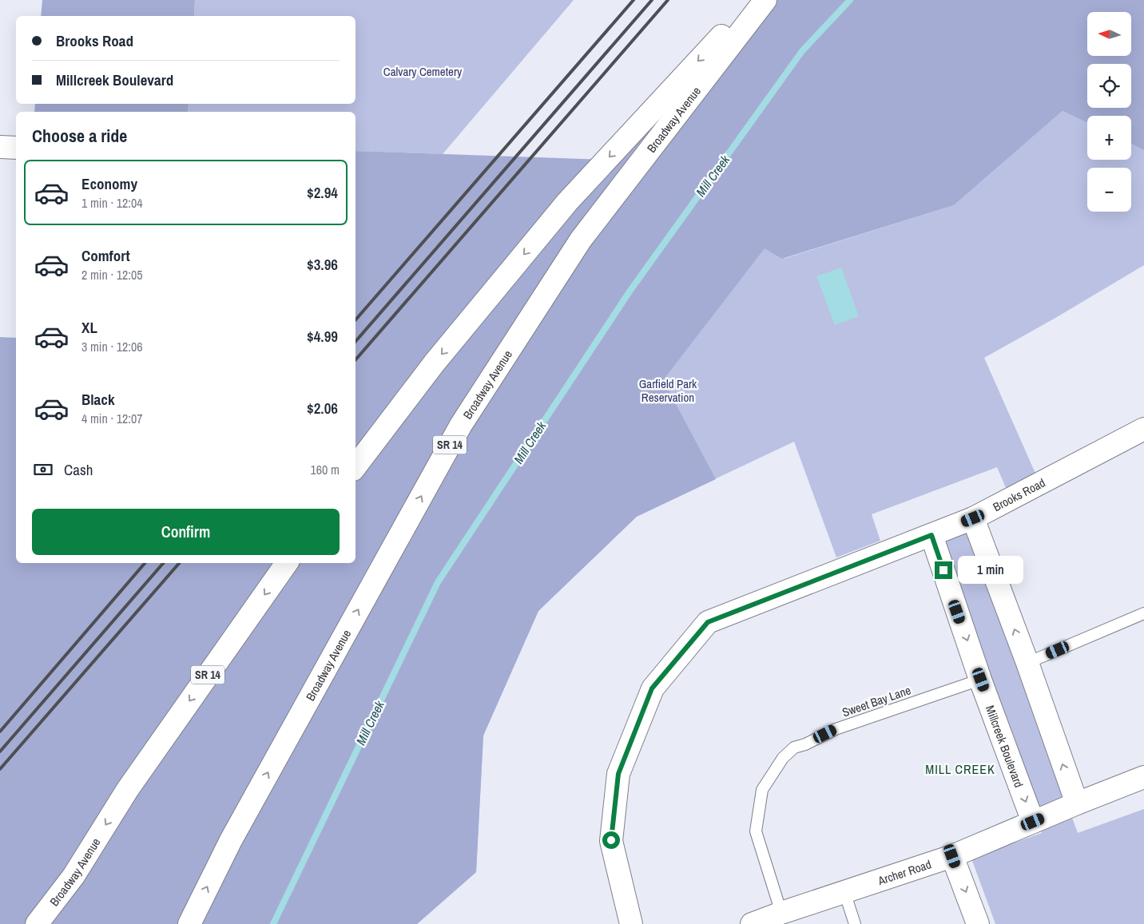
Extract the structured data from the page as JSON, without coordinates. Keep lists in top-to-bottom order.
{
  "streets": {
    "main road": [
      "Broadway Avenue",
      "SR 14",
      "Brooks Road",
      "Millcreek Boulevard",
      "Archer Road"
    ],
    "lane": ["Sweet Bay Lane"]
  },
  "crossings": [
    ["Brooks Road", "Millcreek Boulevard"],
    ["Sweet Bay Lane", "Millcreek Boulevard"],
    ["Sweet Bay Lane", "Archer Road"],
    ["Millcreek Boulevard", "Archer Road"]
  ],
  "districts": ["MILL CREEK"],
  "water": ["Mill Creek"],
  "parks": ["Calvary Cemetery", "Garfield Park Reservation"],
  "north": "left",
  "page": {
    "map_buttons": ["+", "−"],
    "banner": ["Brooks Road", "Millcreek Boulevard"],
    "heading": "Choose a ride",
    "list": [
      {
        "name": "Economy",
        "note": "1 min · 12:04",
        "value": "$2.94"
      },
      {
        "name": "Comfort",
        "note": "2 min · 12:05",
        "value": "$3.96"
      },
      {
        "name": "XL",
        "note": "3 min · 12:06",
        "value": "$4.99"
      },
      {
        "name": "Black",
        "note": "4 min · 12:07",
        "value": "$2.06"
      }
    ],
    "pay": ["Cash", "160 m"],
    "buttons": "Confirm",
    "bubble": "1 min"
  }
}
